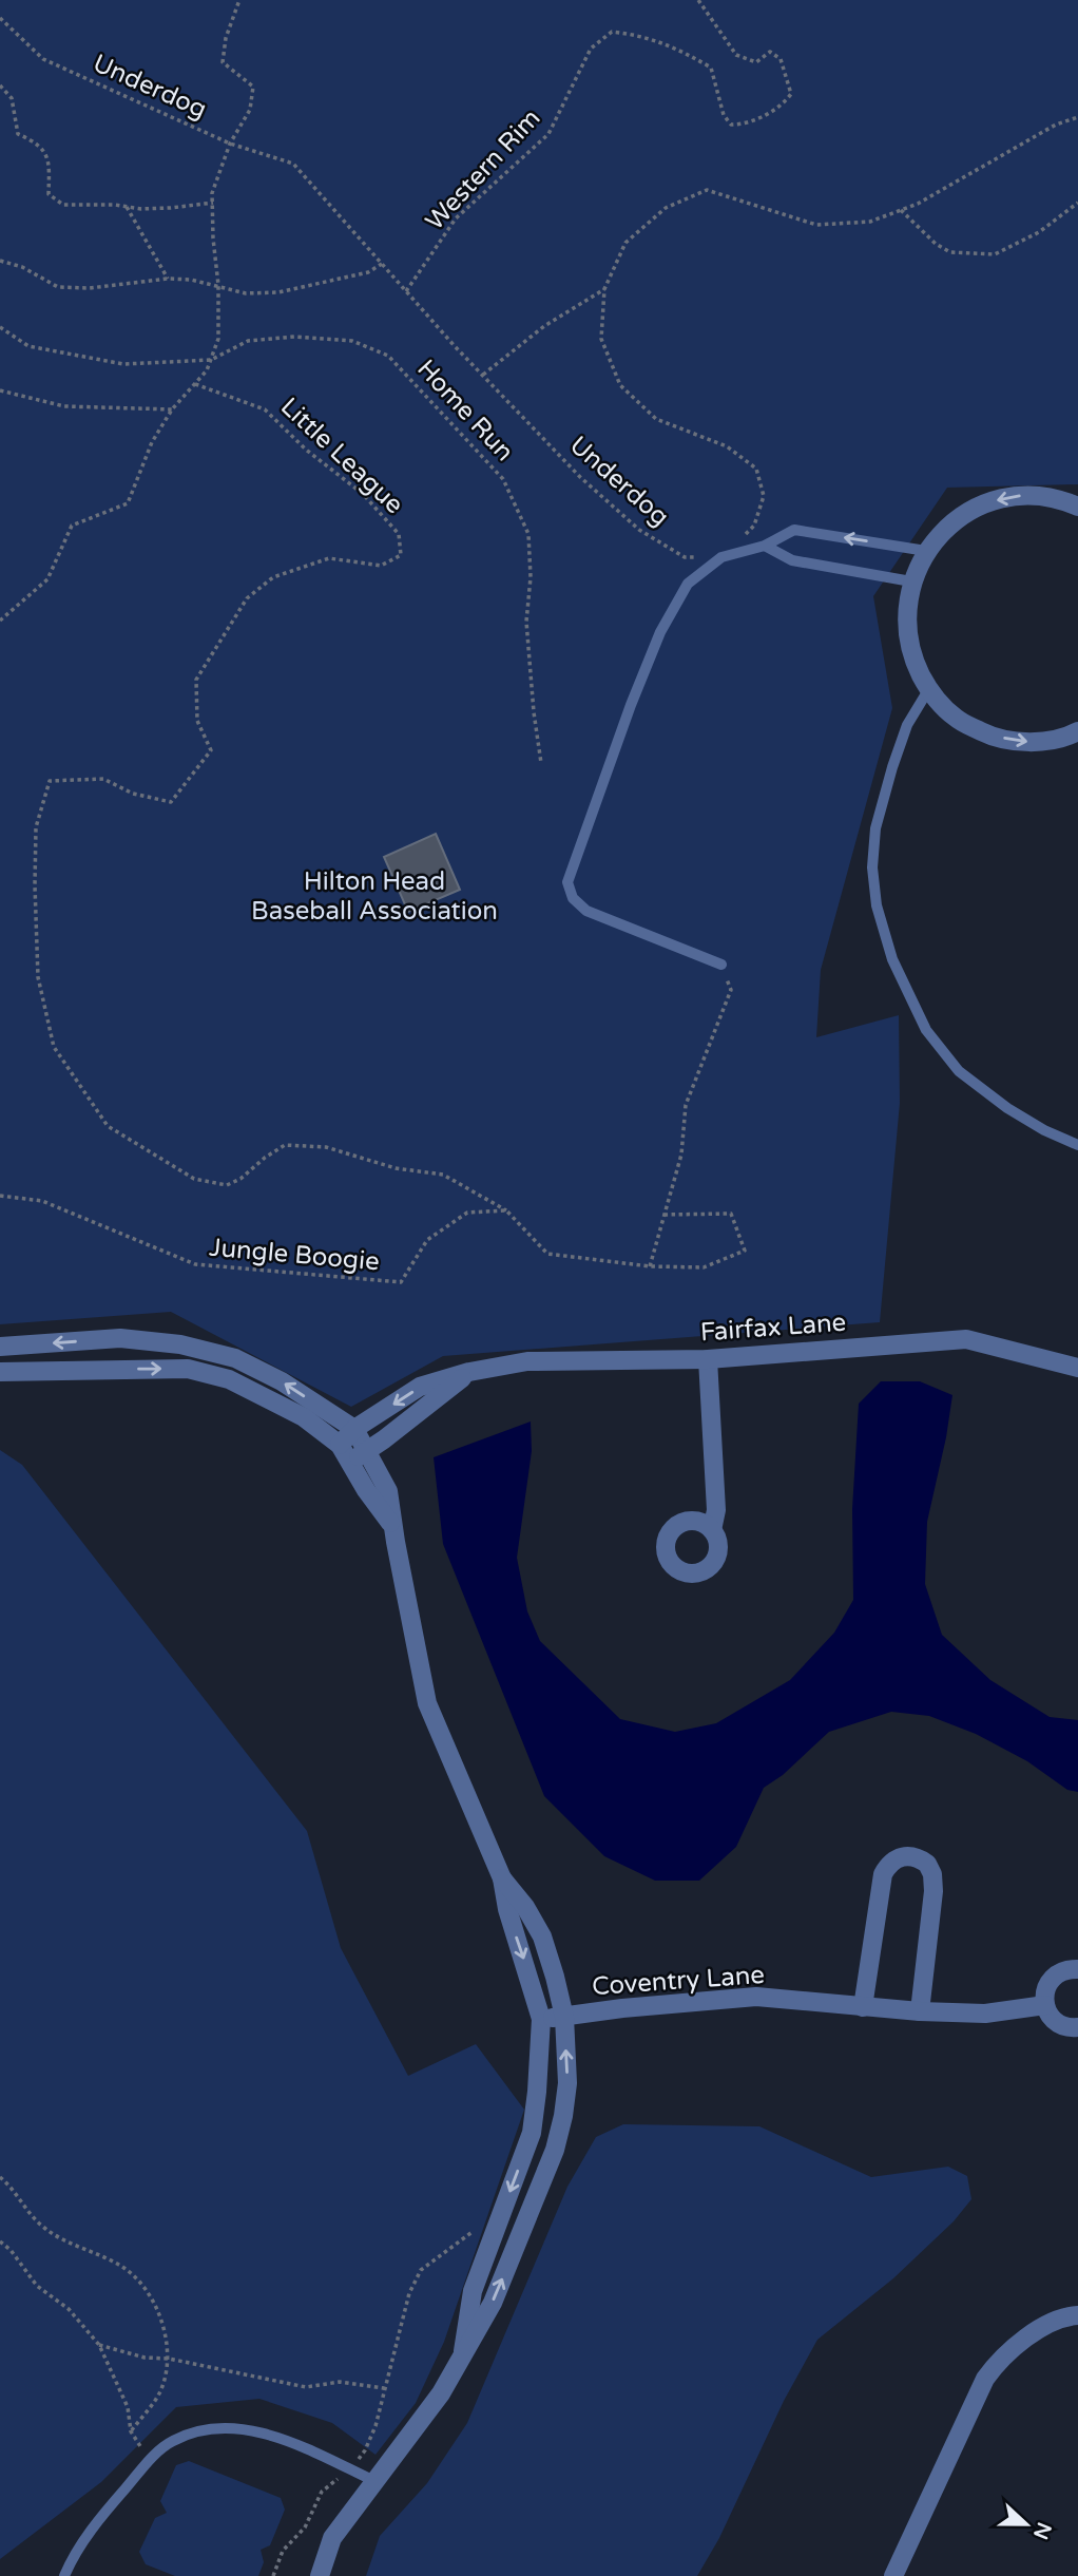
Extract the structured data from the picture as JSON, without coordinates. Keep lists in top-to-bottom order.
{
  "streets": {
    "street": ["Fairfax Lane", "Coventry Lane"],
    "path": [
      "Underdog",
      "Western Rim",
      "Home Run",
      "Little League",
      "Jungle Boogie"
    ]
  },
  "crossings": [
    ["Underdog", "Western Rim"],
    ["Little League", "Jungle Boogie"]
  ],
  "parks": ["Hilton Head Baseball Association"],
  "north": "right"
}
